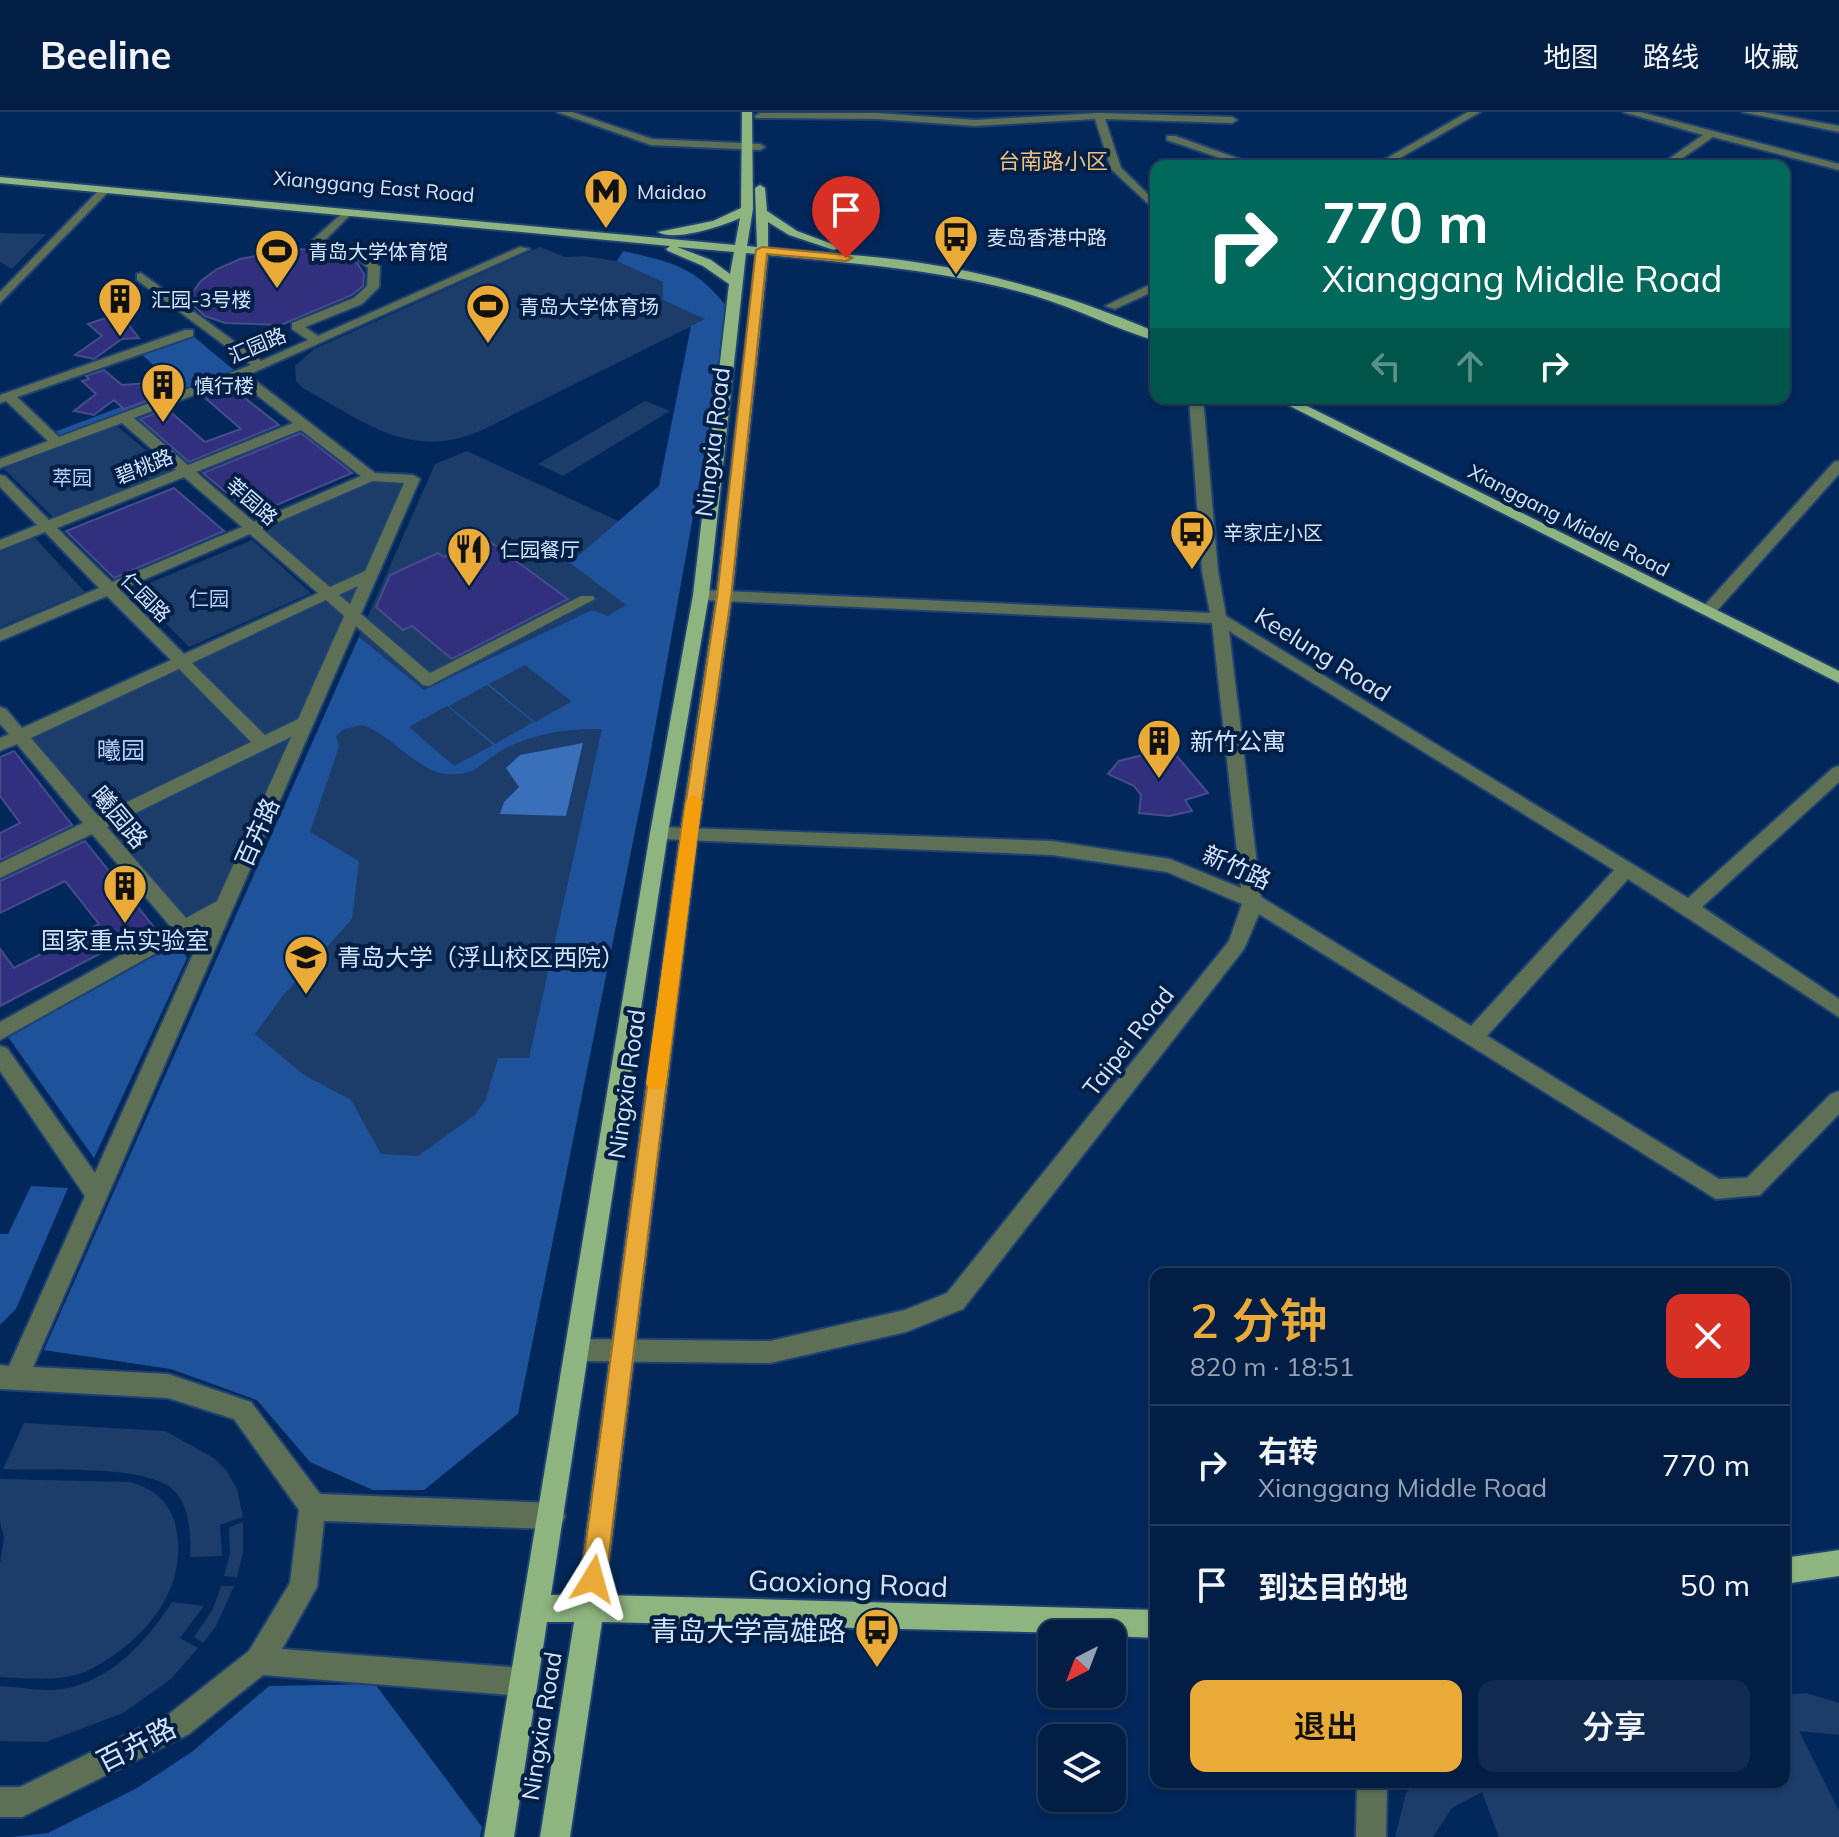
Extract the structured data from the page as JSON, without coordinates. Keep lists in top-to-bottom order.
{
  "streets": {
    "main road": [
      "Xianggang East Road",
      "Ningxia Road",
      "Xianggang Middle Road",
      "Gaoxiong Road"
    ],
    "street": [
      "汇园路",
      "碧桃路",
      "莘园路",
      "仁园路",
      "Keelung Road",
      "曦园路",
      "百卉路",
      "新竹路",
      "Taipei Road"
    ]
  },
  "crossings": [
    ["Xianggang East Road", "Ningxia Road"],
    ["汇园路", "莘园路"],
    ["Ningxia Road", "Keelung Road"],
    ["Ningxia Road", "新竹路"],
    ["Ningxia Road", "Taipei Road"],
    ["Ningxia Road", "Gaoxiong Road"],
    ["碧桃路", "莘园路"],
    ["碧桃路", "仁园路"],
    ["莘园路", "百卉路"],
    ["Keelung Road", "Taipei Road"],
    ["曦园路", "百卉路"],
    ["新竹路", "Taipei Road"]
  ],
  "districts": ["台南路小区"],
  "parks": ["萃园", "仁园", "曦园"],
  "places": {
    "metro station": ["Maidao"],
    "bus stop": ["麦岛香港中路", "辛家庄小区", "青岛大学高雄路"],
    "sports": ["青岛大学体育馆", "青岛大学体育场"],
    "building": [
      "汇园-3号楼",
      "慎行楼",
      "新竹公寓",
      "国家重点实验室"
    ],
    "restaurant": ["仁园餐厅"],
    "school or university": ["青岛大学（浮山校区西院）"]
  },
  "north": "bottom left",
  "page": {
    "header": "Beeline",
    "nav": ["地图", "路线", "收藏"],
    "turn": ["770 m", "Xianggang Middle Road"],
    "heading": ["2 分钟", "820 m · 18:51"],
    "list": [
      {
        "name": "右转",
        "note": "Xianggang Middle Road",
        "value": "770 m"
      },
      {
        "name": "到达目的地",
        "value": "50 m"
      }
    ],
    "buttons": ["退出", "分享"]
  }
}
